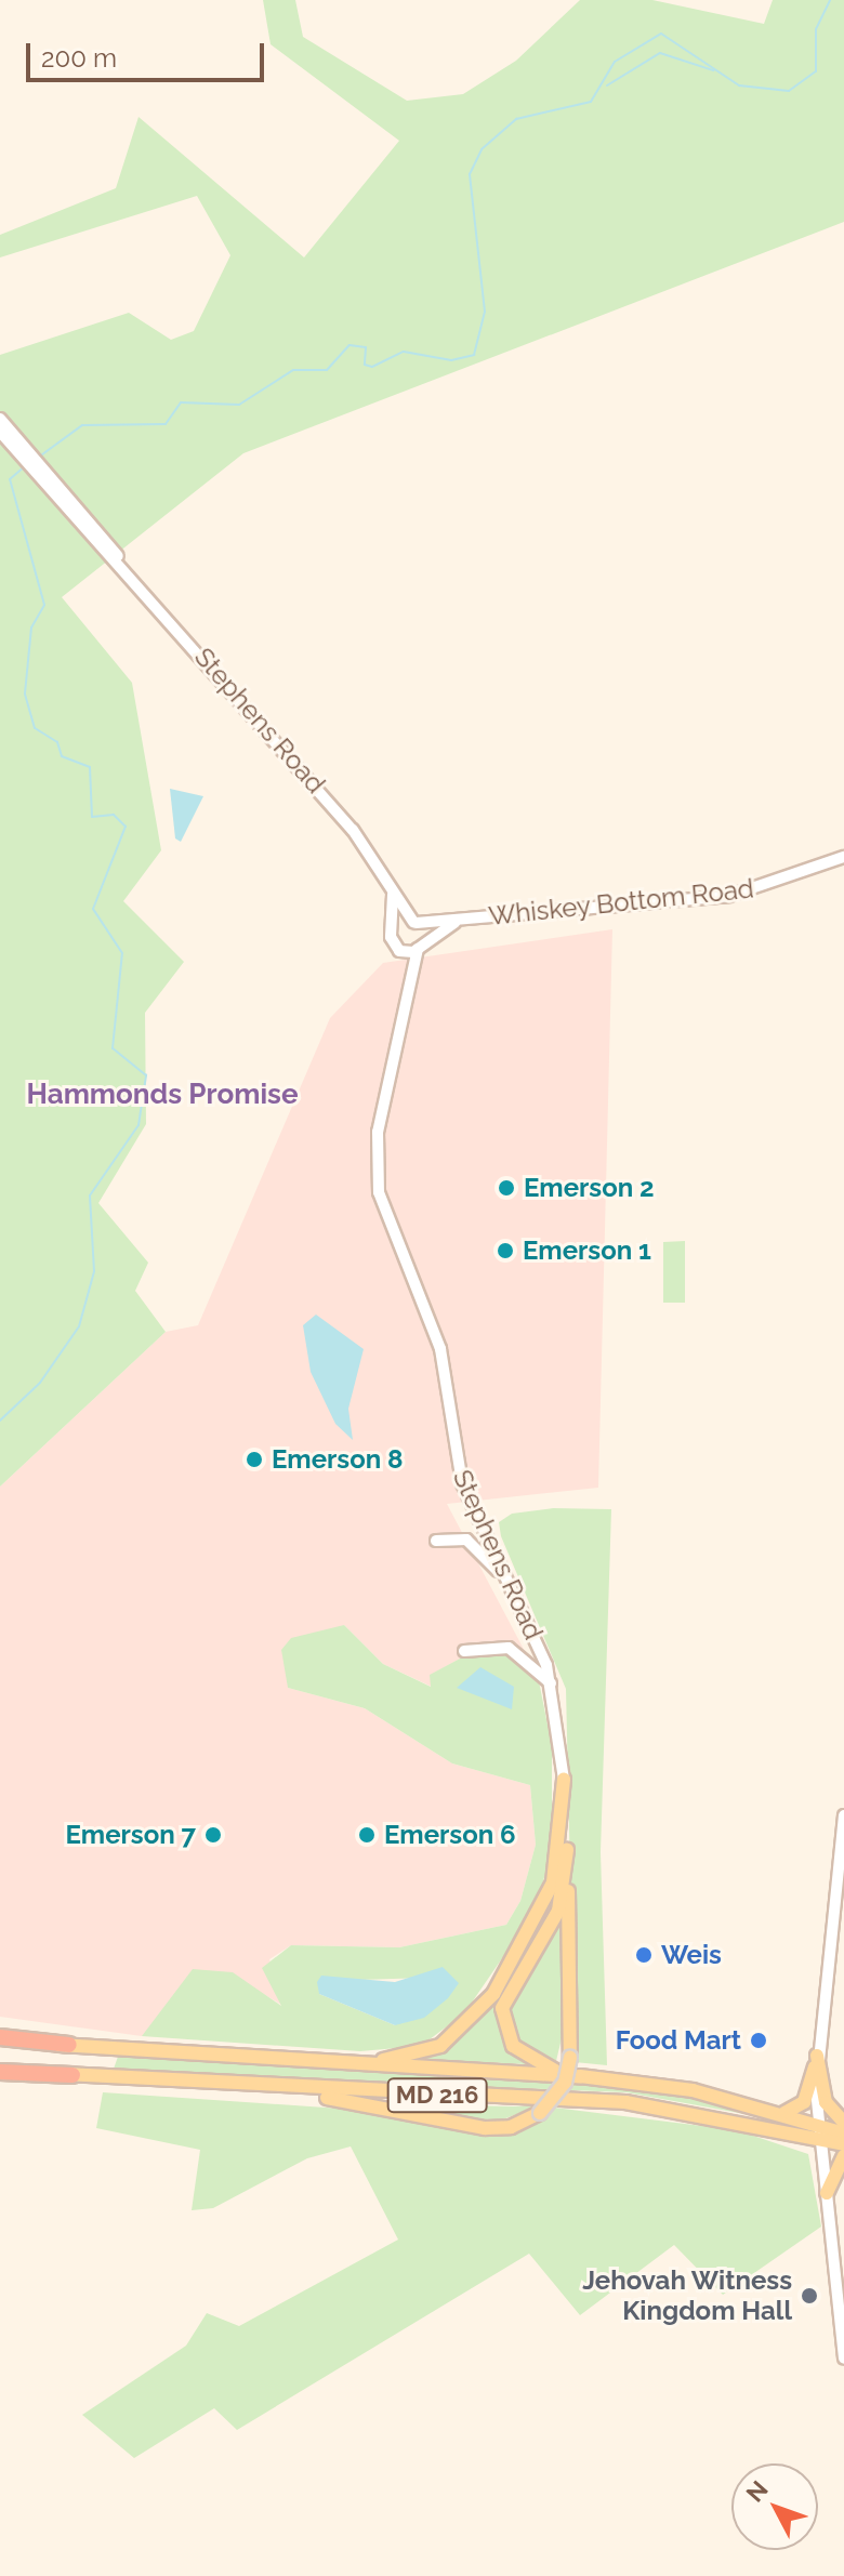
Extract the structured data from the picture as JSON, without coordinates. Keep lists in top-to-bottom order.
{
  "streets": {
    "main road": ["MD 216"],
    "street": ["Stephens Road", "Whiskey Bottom Road"]
  },
  "crossings": [
    ["Stephens Road", "Whiskey Bottom Road"]
  ],
  "districts": ["Hammonds Promise"],
  "places": [
    "Emerson 2",
    "Emerson 1",
    "Emerson 8",
    "Emerson 7",
    "Emerson 6",
    "Weis",
    "Food Mart",
    "Jehovah Witness Kingdom Hall"
  ],
  "scale_bar": "200 m",
  "north": "top left"
}
